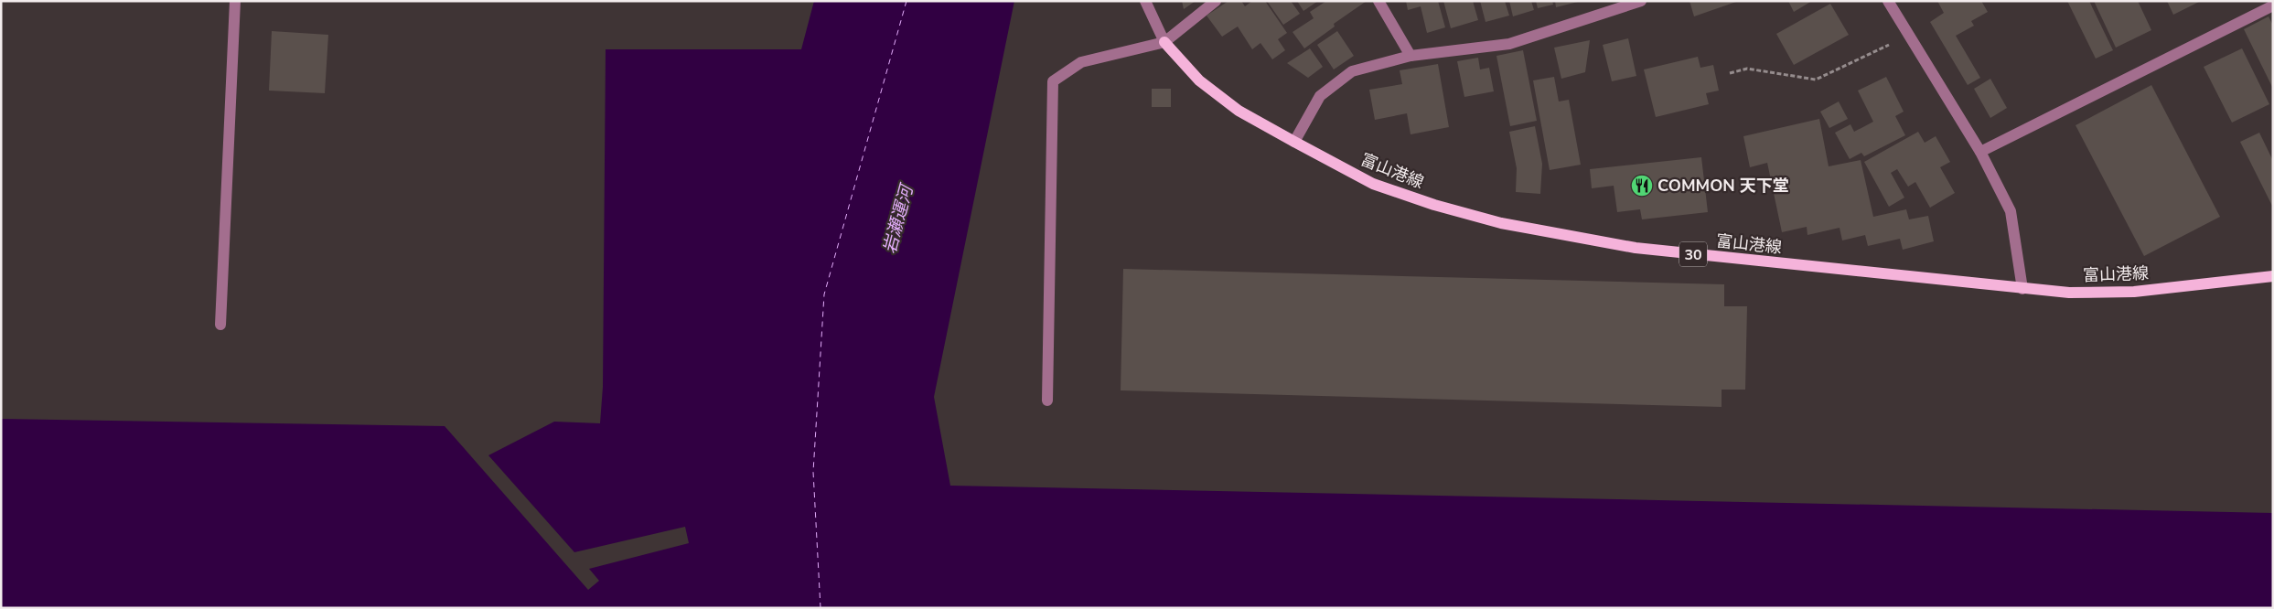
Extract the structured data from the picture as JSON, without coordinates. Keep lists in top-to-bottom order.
{
  "streets": {
    "main road": ["富山港線", "30"]
  },
  "water": ["岩瀬運河"],
  "places": {
    "restaurant": ["COMMON 天下堂"]
  }
}
